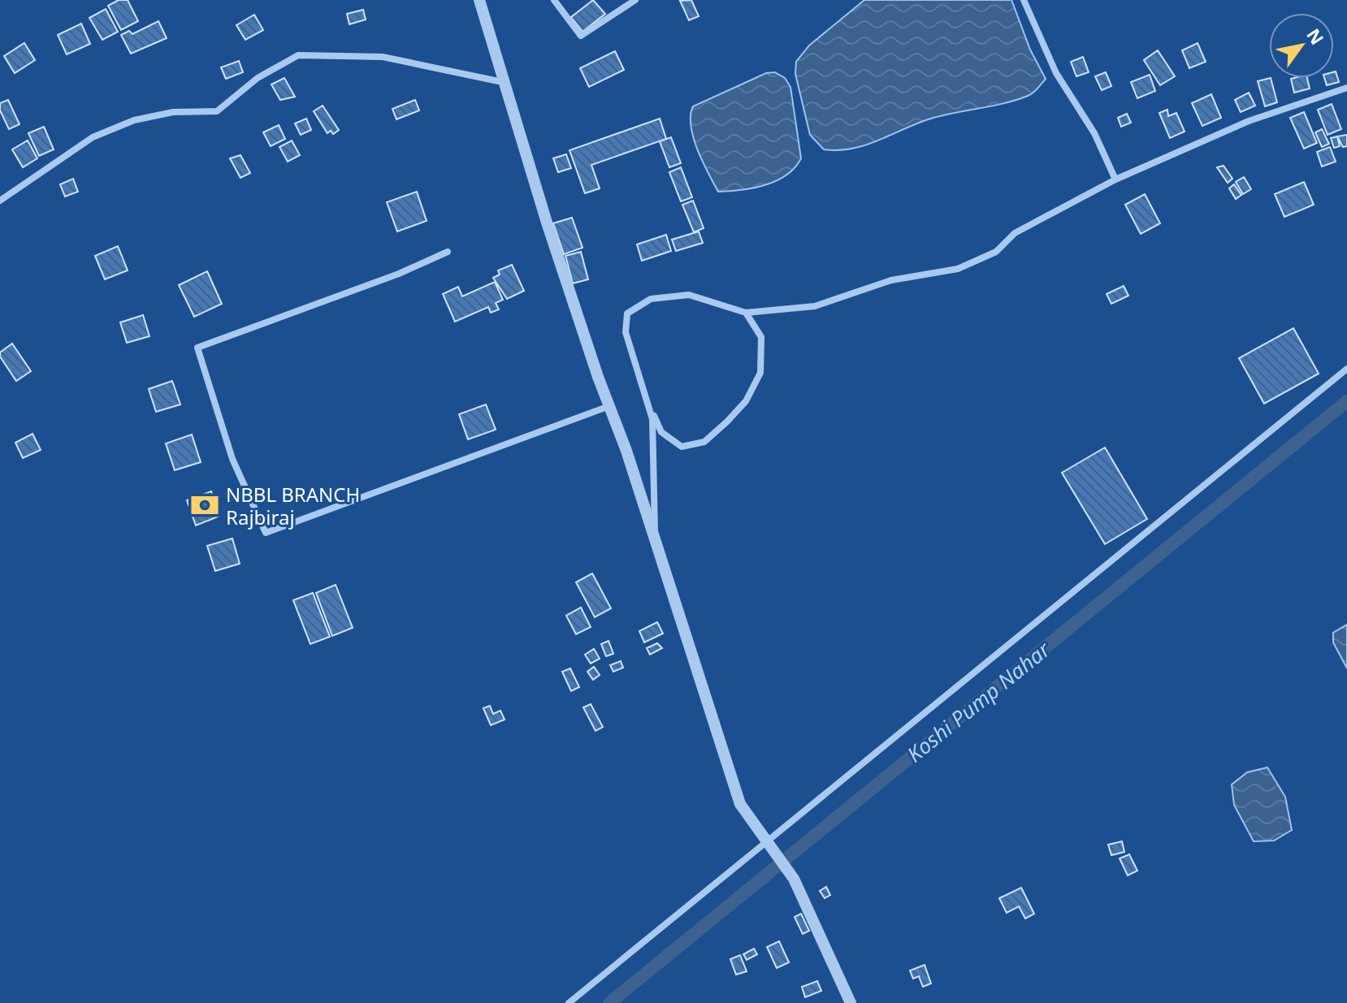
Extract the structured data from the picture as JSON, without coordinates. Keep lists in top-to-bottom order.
{
  "water": ["Koshi Pump Nahar"],
  "places": {
    "bank": ["NBBL BRANCH Rajbiraj"]
  },
  "north": "top right"
}
